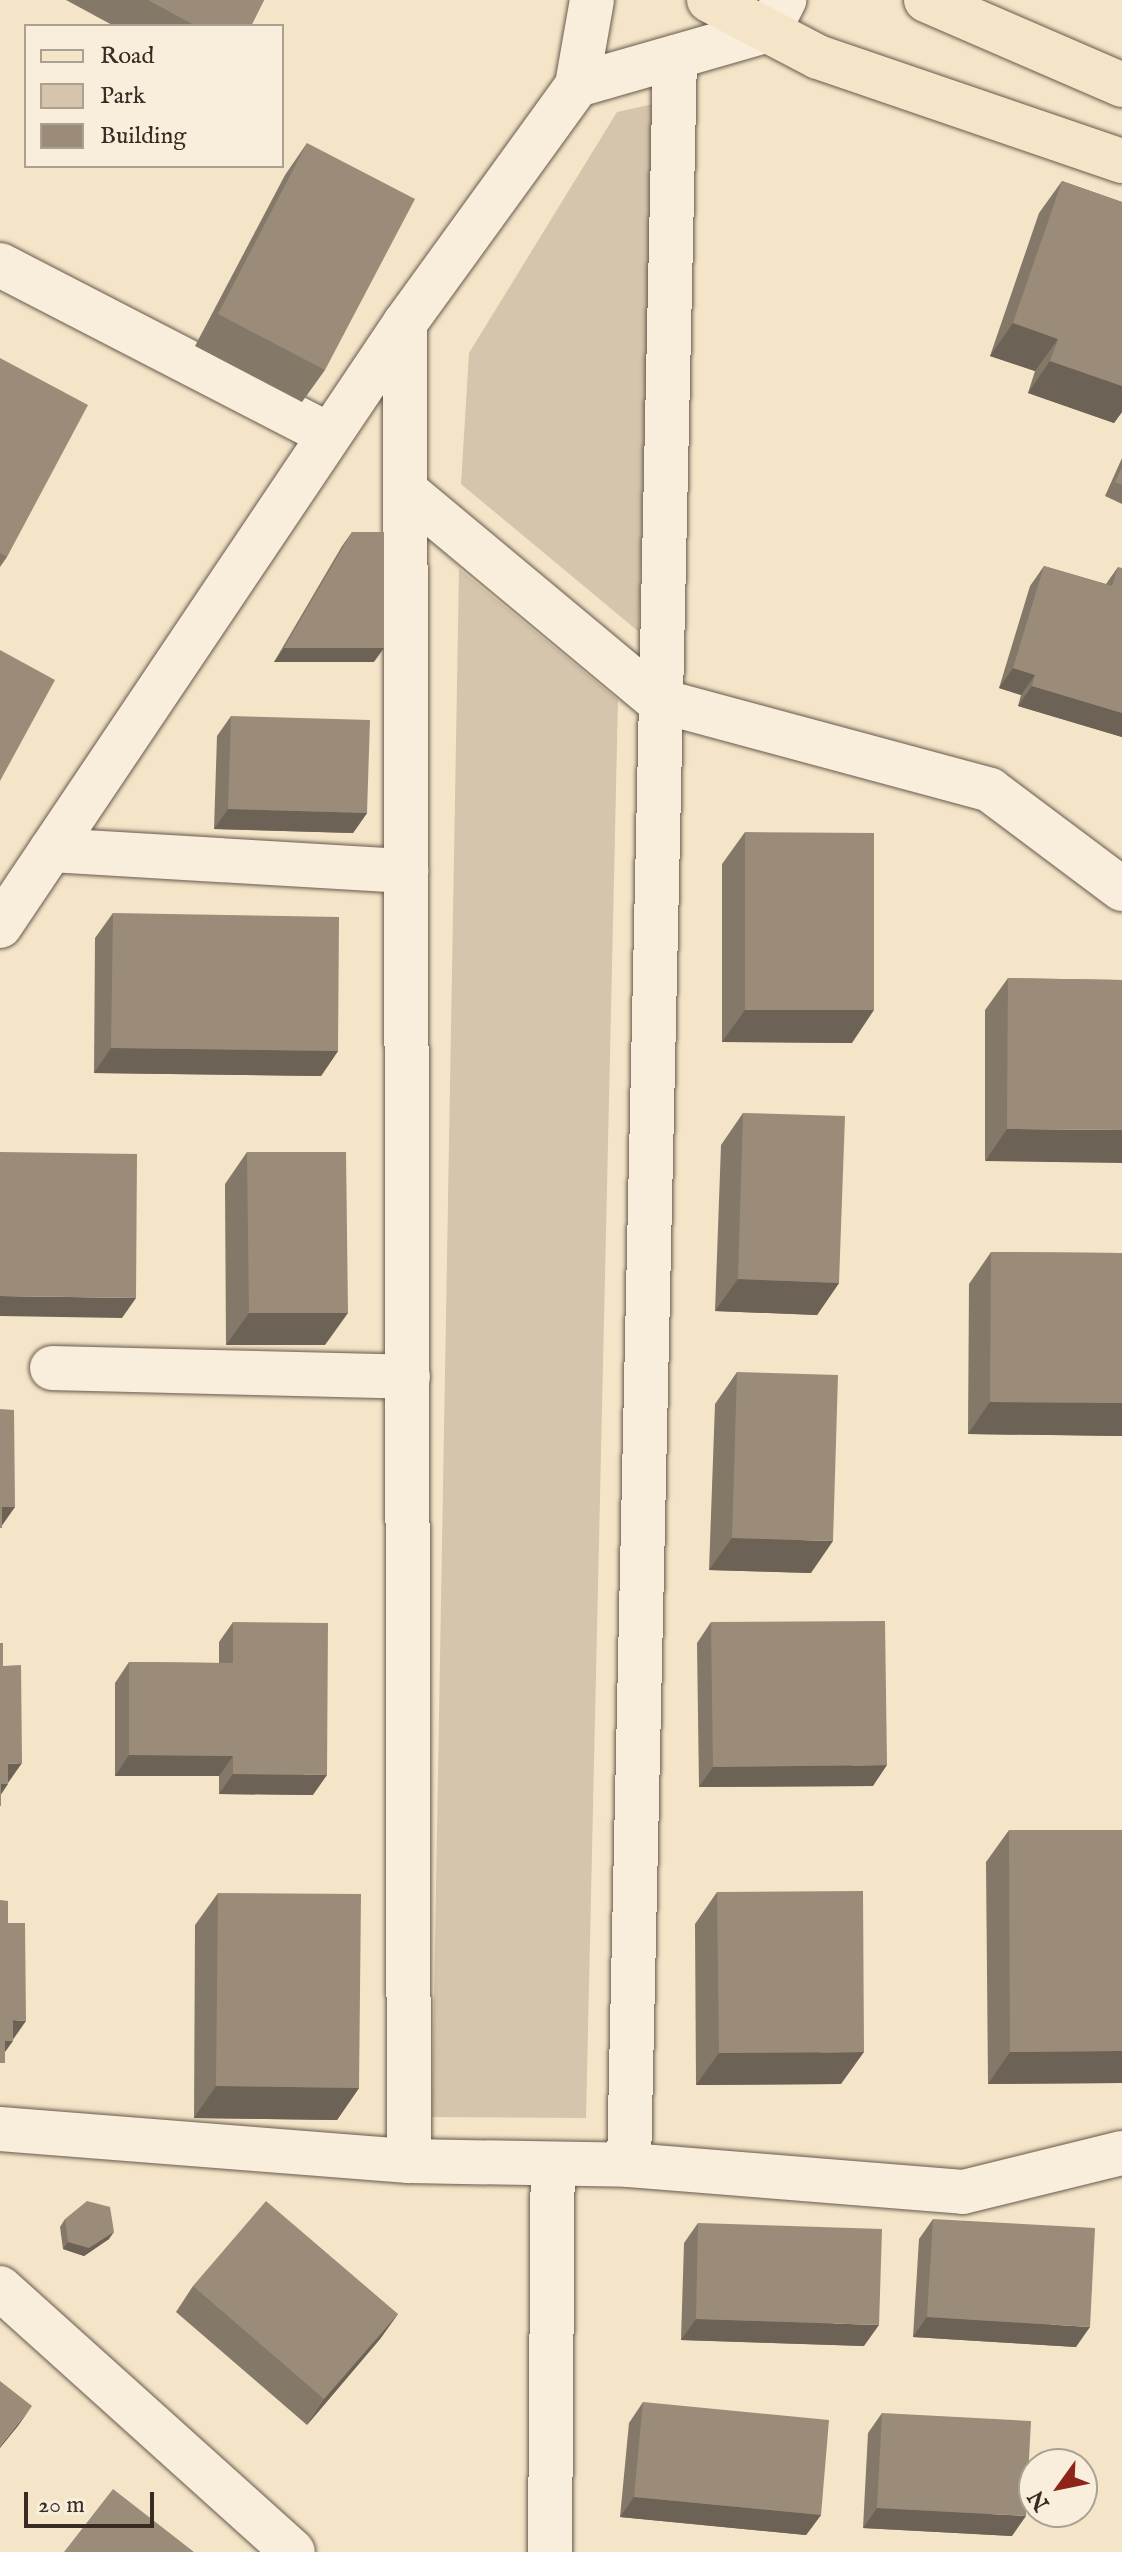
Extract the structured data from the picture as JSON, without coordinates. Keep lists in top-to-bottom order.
{
  "legend": ["Road", "Park", "Building"],
  "scale_bar": "20 m",
  "north": "bottom left"
}
